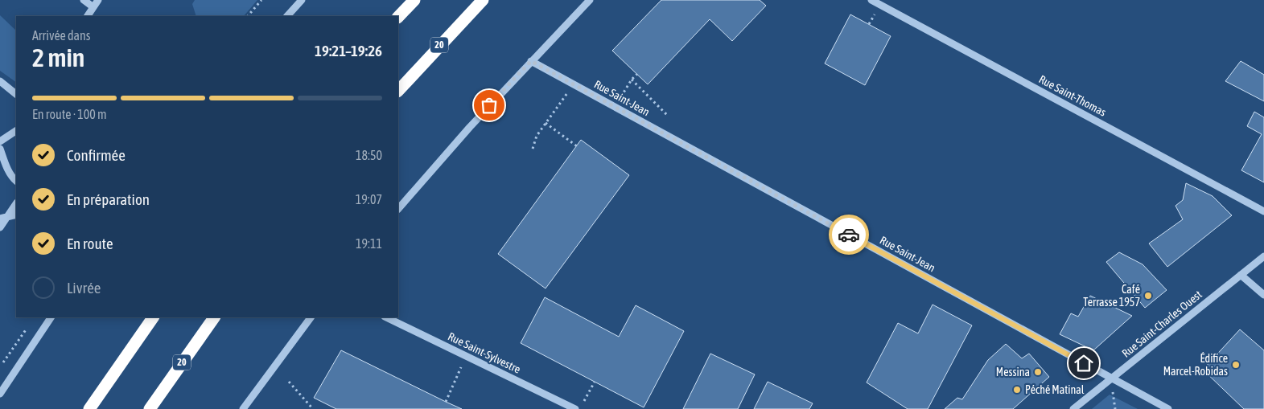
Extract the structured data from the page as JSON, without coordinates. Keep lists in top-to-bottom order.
{
  "streets": {
    "highway": ["20"],
    "street": [
      "Rue Saint-Thomas",
      "Rue Saint-Jean",
      "Rue Saint-Charles Ouest",
      "Rue Saint-Sylvestre"
    ]
  },
  "crossings": [
    ["Rue Saint-Jean", "Rue Saint-Charles Ouest"]
  ],
  "places": [
    "Café Terrasse 1957",
    "Édifice Marcel-Robidas",
    "Messina",
    "Péché Matinal"
  ],
  "page": {
    "heading": ["2 min", "Arrivée dans", "19:21–19:26"],
    "bar": "En route · 100 m",
    "list": [
      ["Confirmée", "18:50"],
      ["En préparation", "19:07"],
      ["En route", "19:11"],
      "Livrée"
    ]
  }
}
